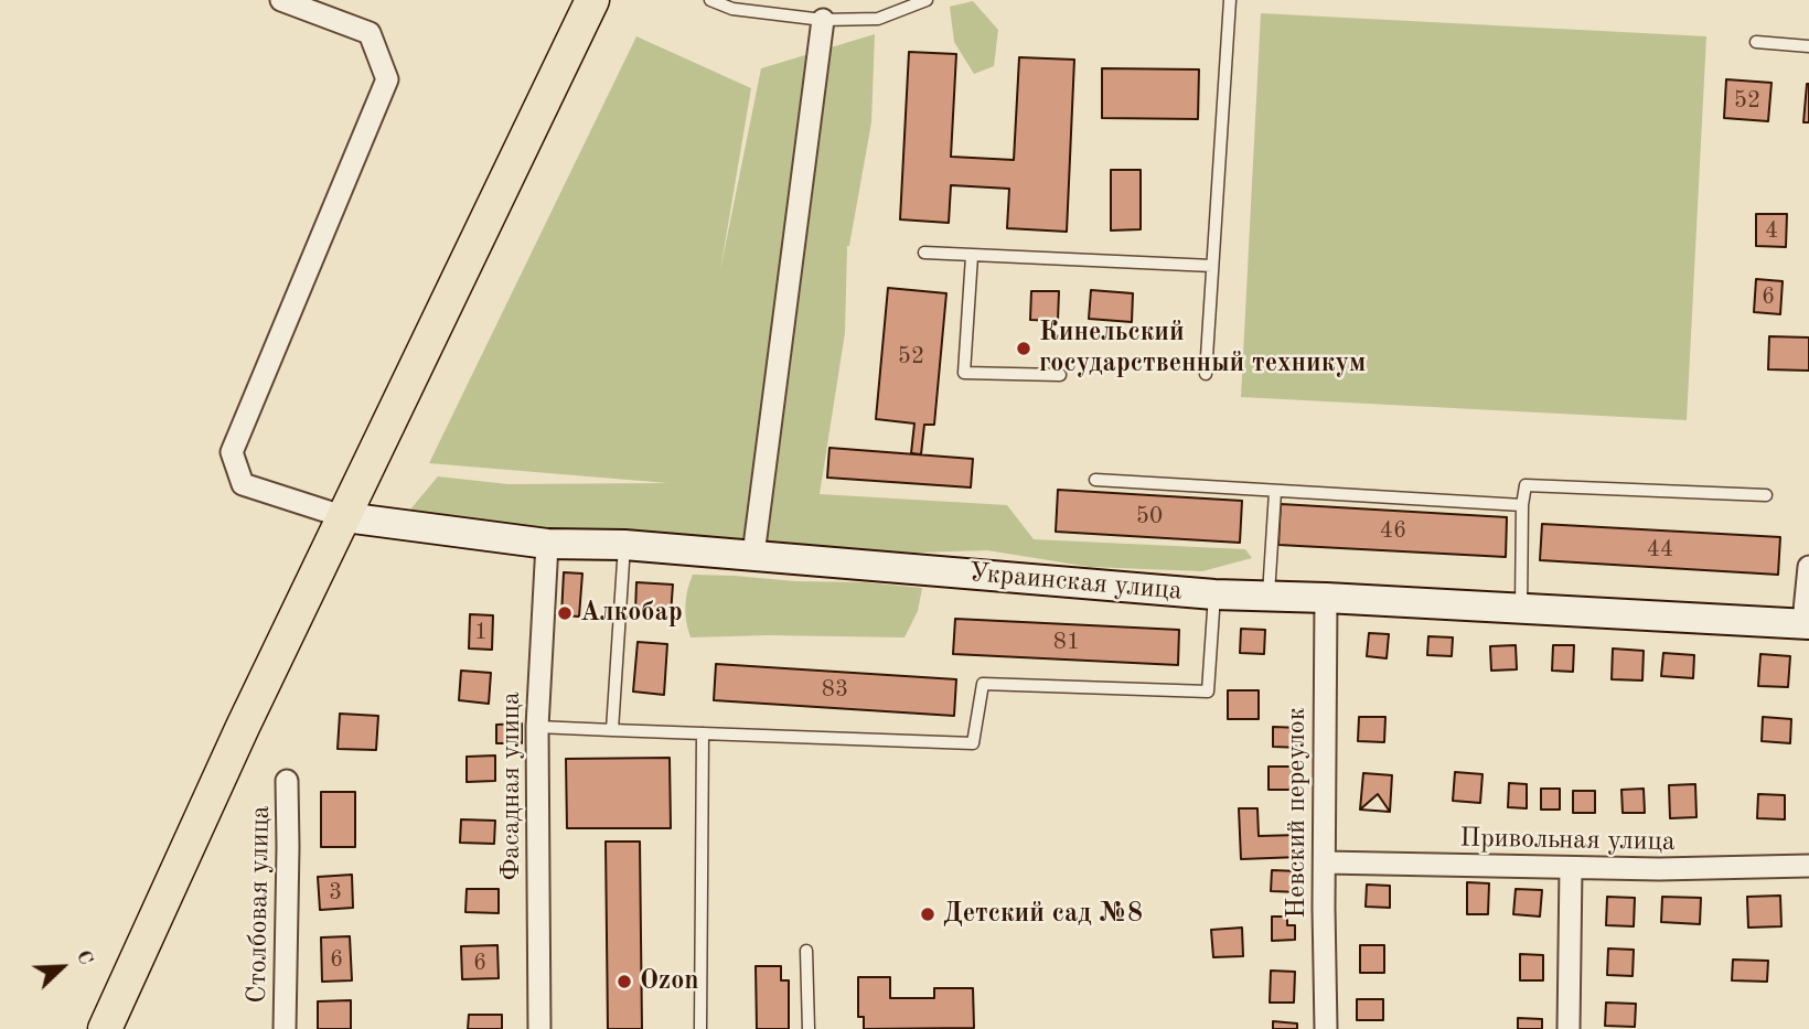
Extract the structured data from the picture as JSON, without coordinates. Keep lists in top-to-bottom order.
{
  "streets": {
    "main road": ["Украинская улица"],
    "street": [
      "Фасадная улица",
      "Невский переулок",
      "Привольная улица",
      "Столбовая улица"
    ]
  },
  "crossings": [
    ["Украинская улица", "Фасадная улица"],
    ["Украинская улица", "Невский переулок"],
    ["Невский переулок", "Привольная улица"]
  ],
  "places": [
    "Кинельский государственный техникум",
    "Алкобар",
    "Детский сад №8",
    "Ozon"
  ],
  "house_numbers": [
    "52",
    "4",
    "6",
    "52",
    "50",
    "46",
    "44",
    "1",
    "81",
    "83",
    "3",
    "6",
    "6"
  ],
  "north": "top right"
}
